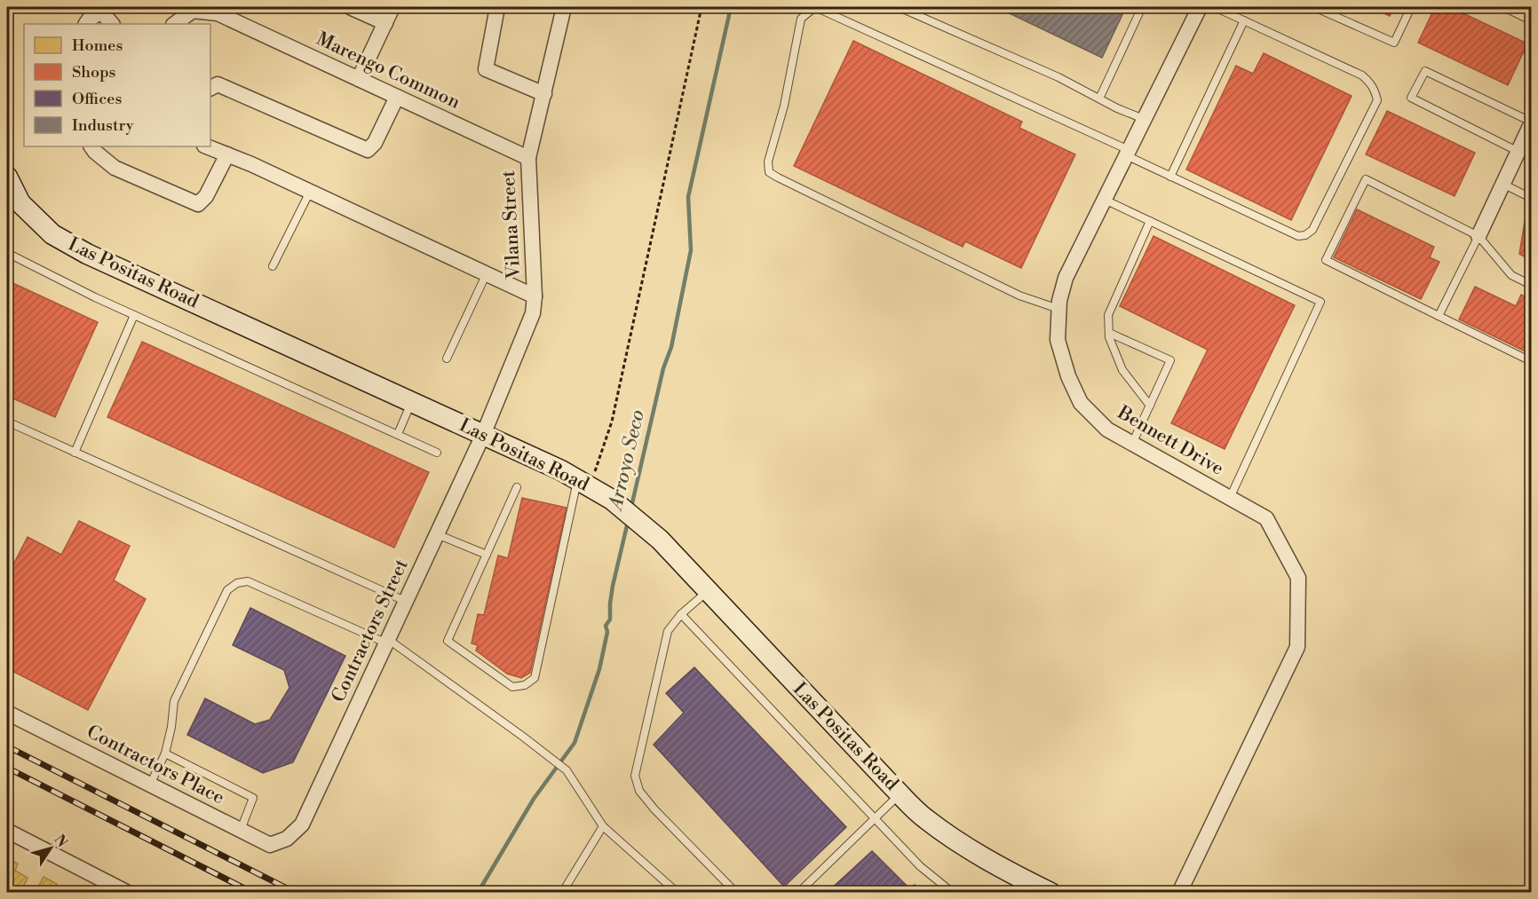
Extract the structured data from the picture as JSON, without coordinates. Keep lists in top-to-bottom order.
{
  "streets": {
    "main road": ["Las Positas Road"],
    "street": [
      "Marengo Common",
      "Vilana Street",
      "Bennett Drive",
      "Contractors Street",
      "Contractors Place"
    ]
  },
  "crossings": [
    ["Marengo Common", "Vilana Street"],
    ["Vilana Street", "Las Positas Road"],
    ["Vilana Street", "Contractors Street"],
    ["Las Positas Road", "Contractors Street"],
    ["Contractors Street", "Contractors Place"]
  ],
  "water": ["Arroyo Seco"],
  "legend": [
    "Homes",
    "Shops",
    "Offices",
    "Industry"
  ],
  "north": "top right"
}
